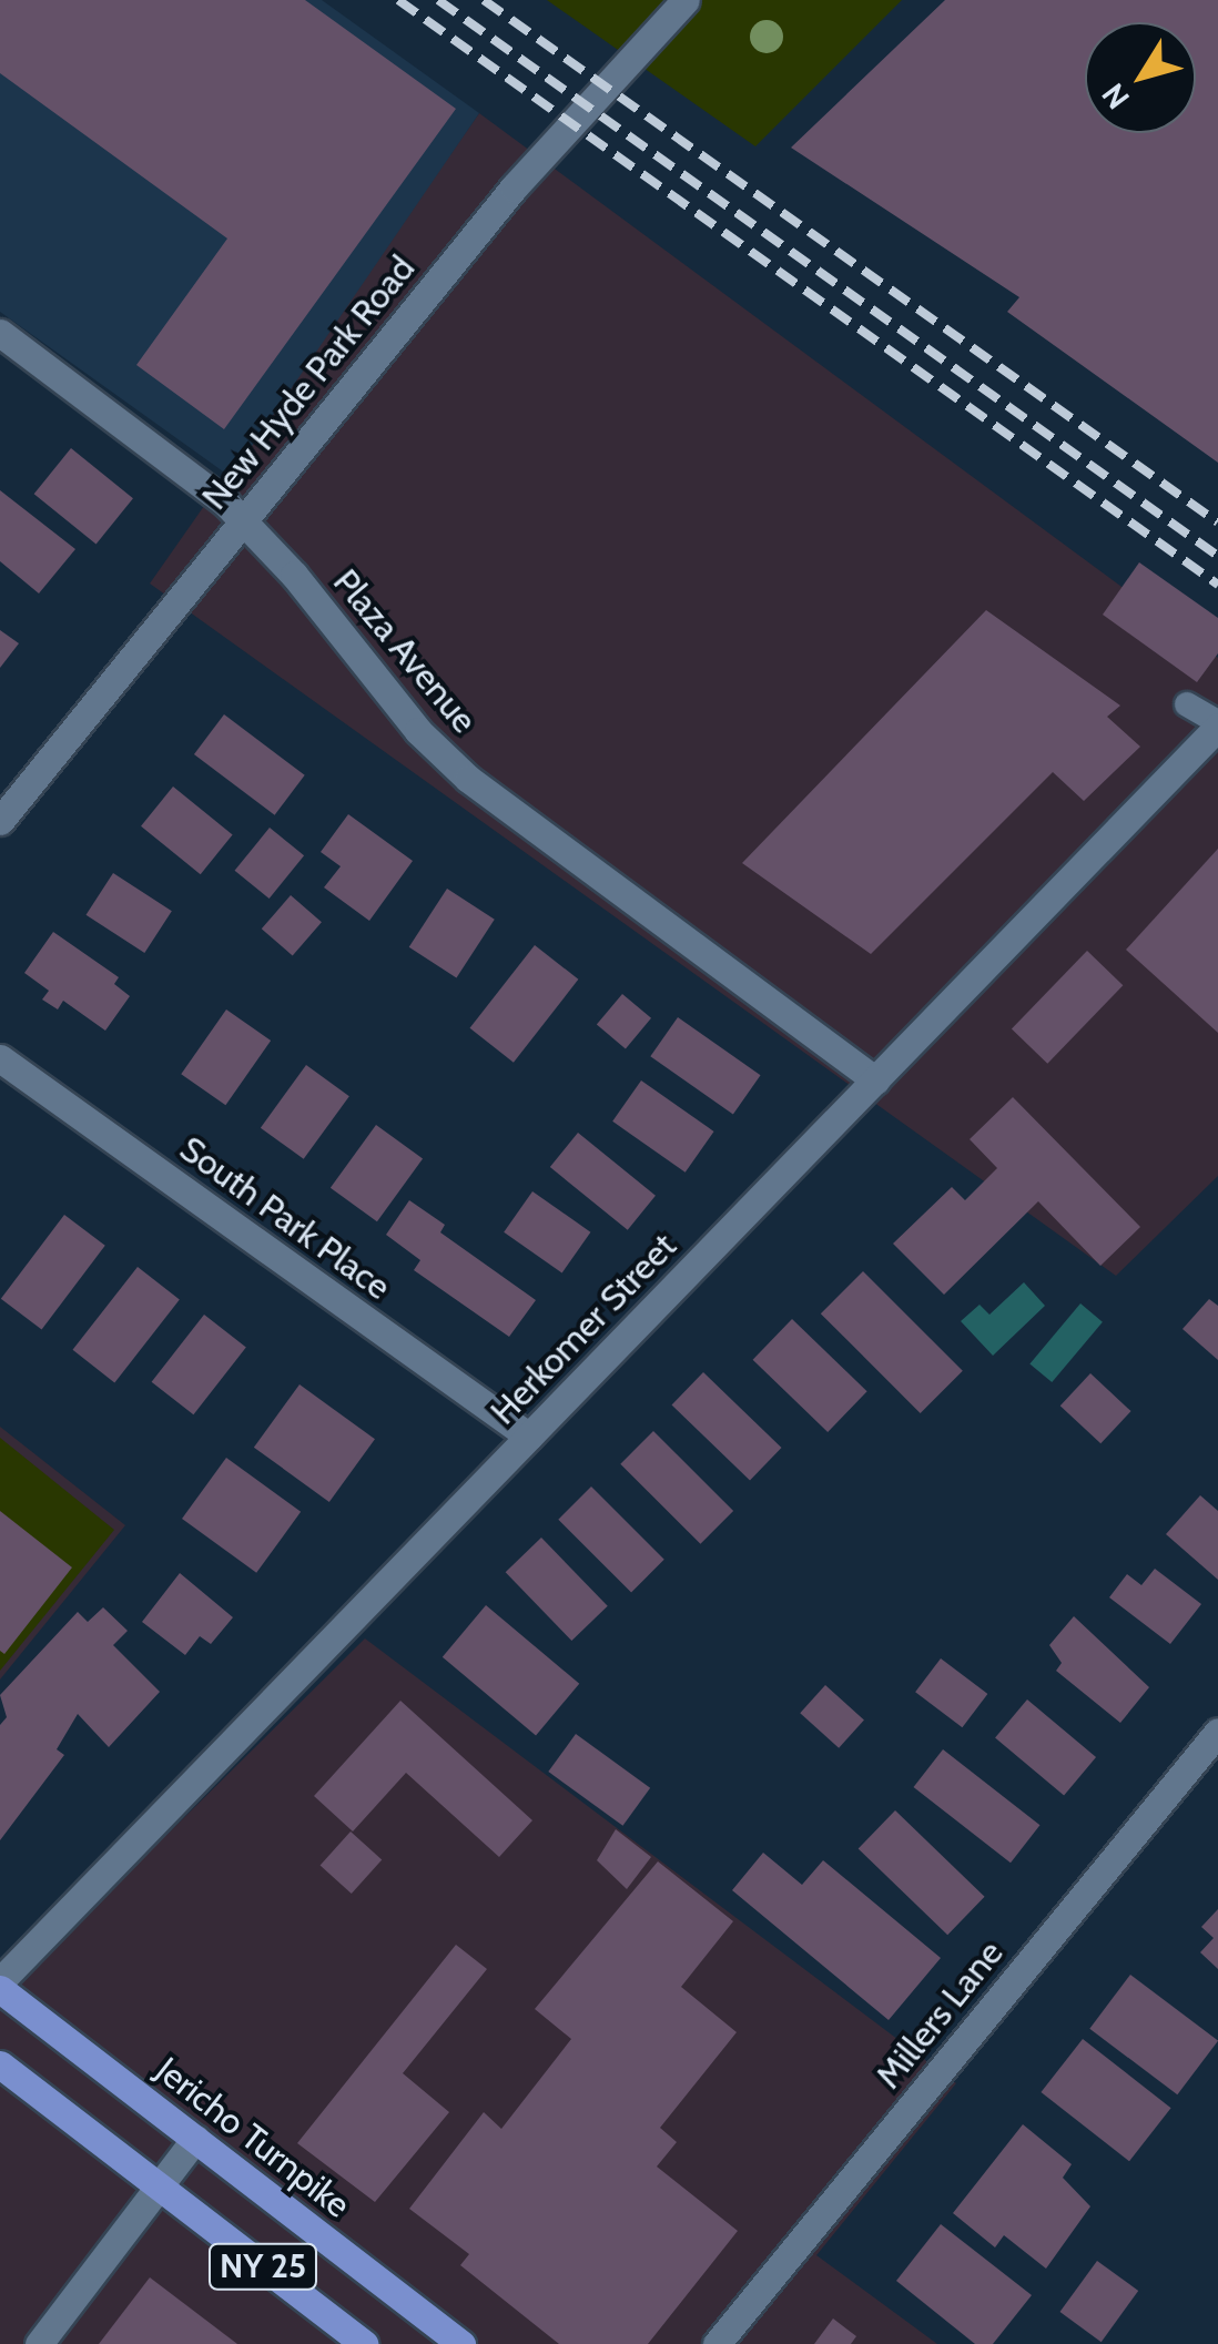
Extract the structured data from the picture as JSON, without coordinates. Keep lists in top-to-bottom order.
{
  "streets": {
    "main road": ["Jericho Turnpike", "NY 25"],
    "street": [
      "New Hyde Park Road",
      "Plaza Avenue",
      "South Park Place",
      "Herkomer Street",
      "Millers Lane"
    ]
  },
  "crossings": [
    ["New Hyde Park Road", "Plaza Avenue"],
    ["Plaza Avenue", "Herkomer Street"],
    ["South Park Place", "Herkomer Street"],
    ["Herkomer Street", "Jericho Turnpike"]
  ],
  "north": "bottom left"
}
